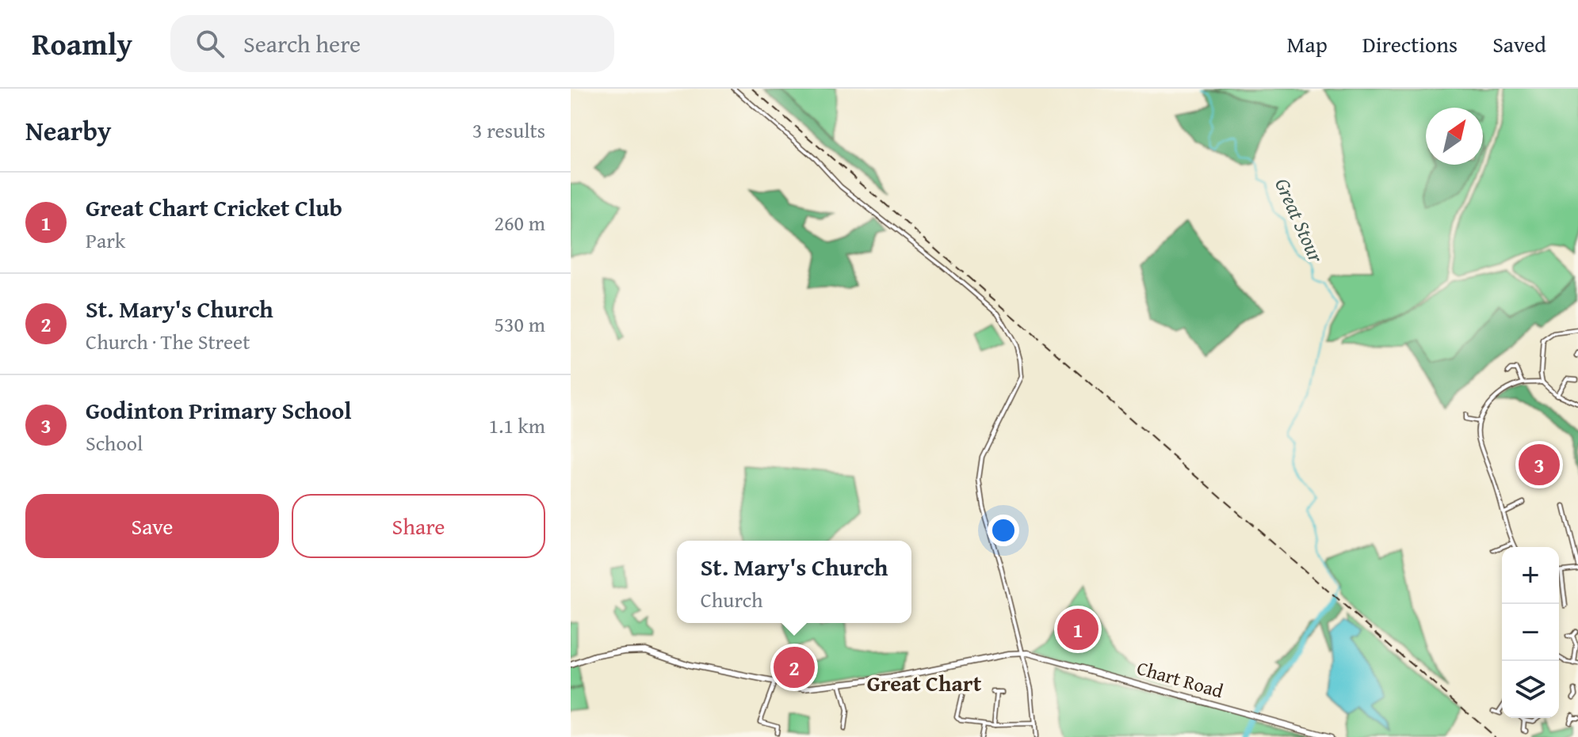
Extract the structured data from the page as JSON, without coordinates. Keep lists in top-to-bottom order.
{
  "streets": {
    "street": ["Chart Road"]
  },
  "districts": ["Great Chart"],
  "water": ["Great Stour"],
  "north": "top right",
  "page": {
    "header": "Roamly",
    "search": "Search here",
    "nav": ["Map", "Directions", "Saved"],
    "heading": ["Nearby", "3 results"],
    "list": [
      {
        "mark": "1",
        "name": "Great Chart Cricket Club",
        "note": "Park",
        "value": "260 m"
      },
      {
        "mark": "2",
        "name": "St. Mary's Church",
        "note": "Church · The Street",
        "value": "530 m"
      },
      {
        "mark": "3",
        "name": "Godinton Primary School",
        "note": "School",
        "value": "1.1 km"
      }
    ],
    "pins": ["3", "1", "2"],
    "buttons": ["Save", "Share"],
    "popup": ["St. Mary's Church", "Church"],
    "map_buttons": ["+", "−"]
  }
}
